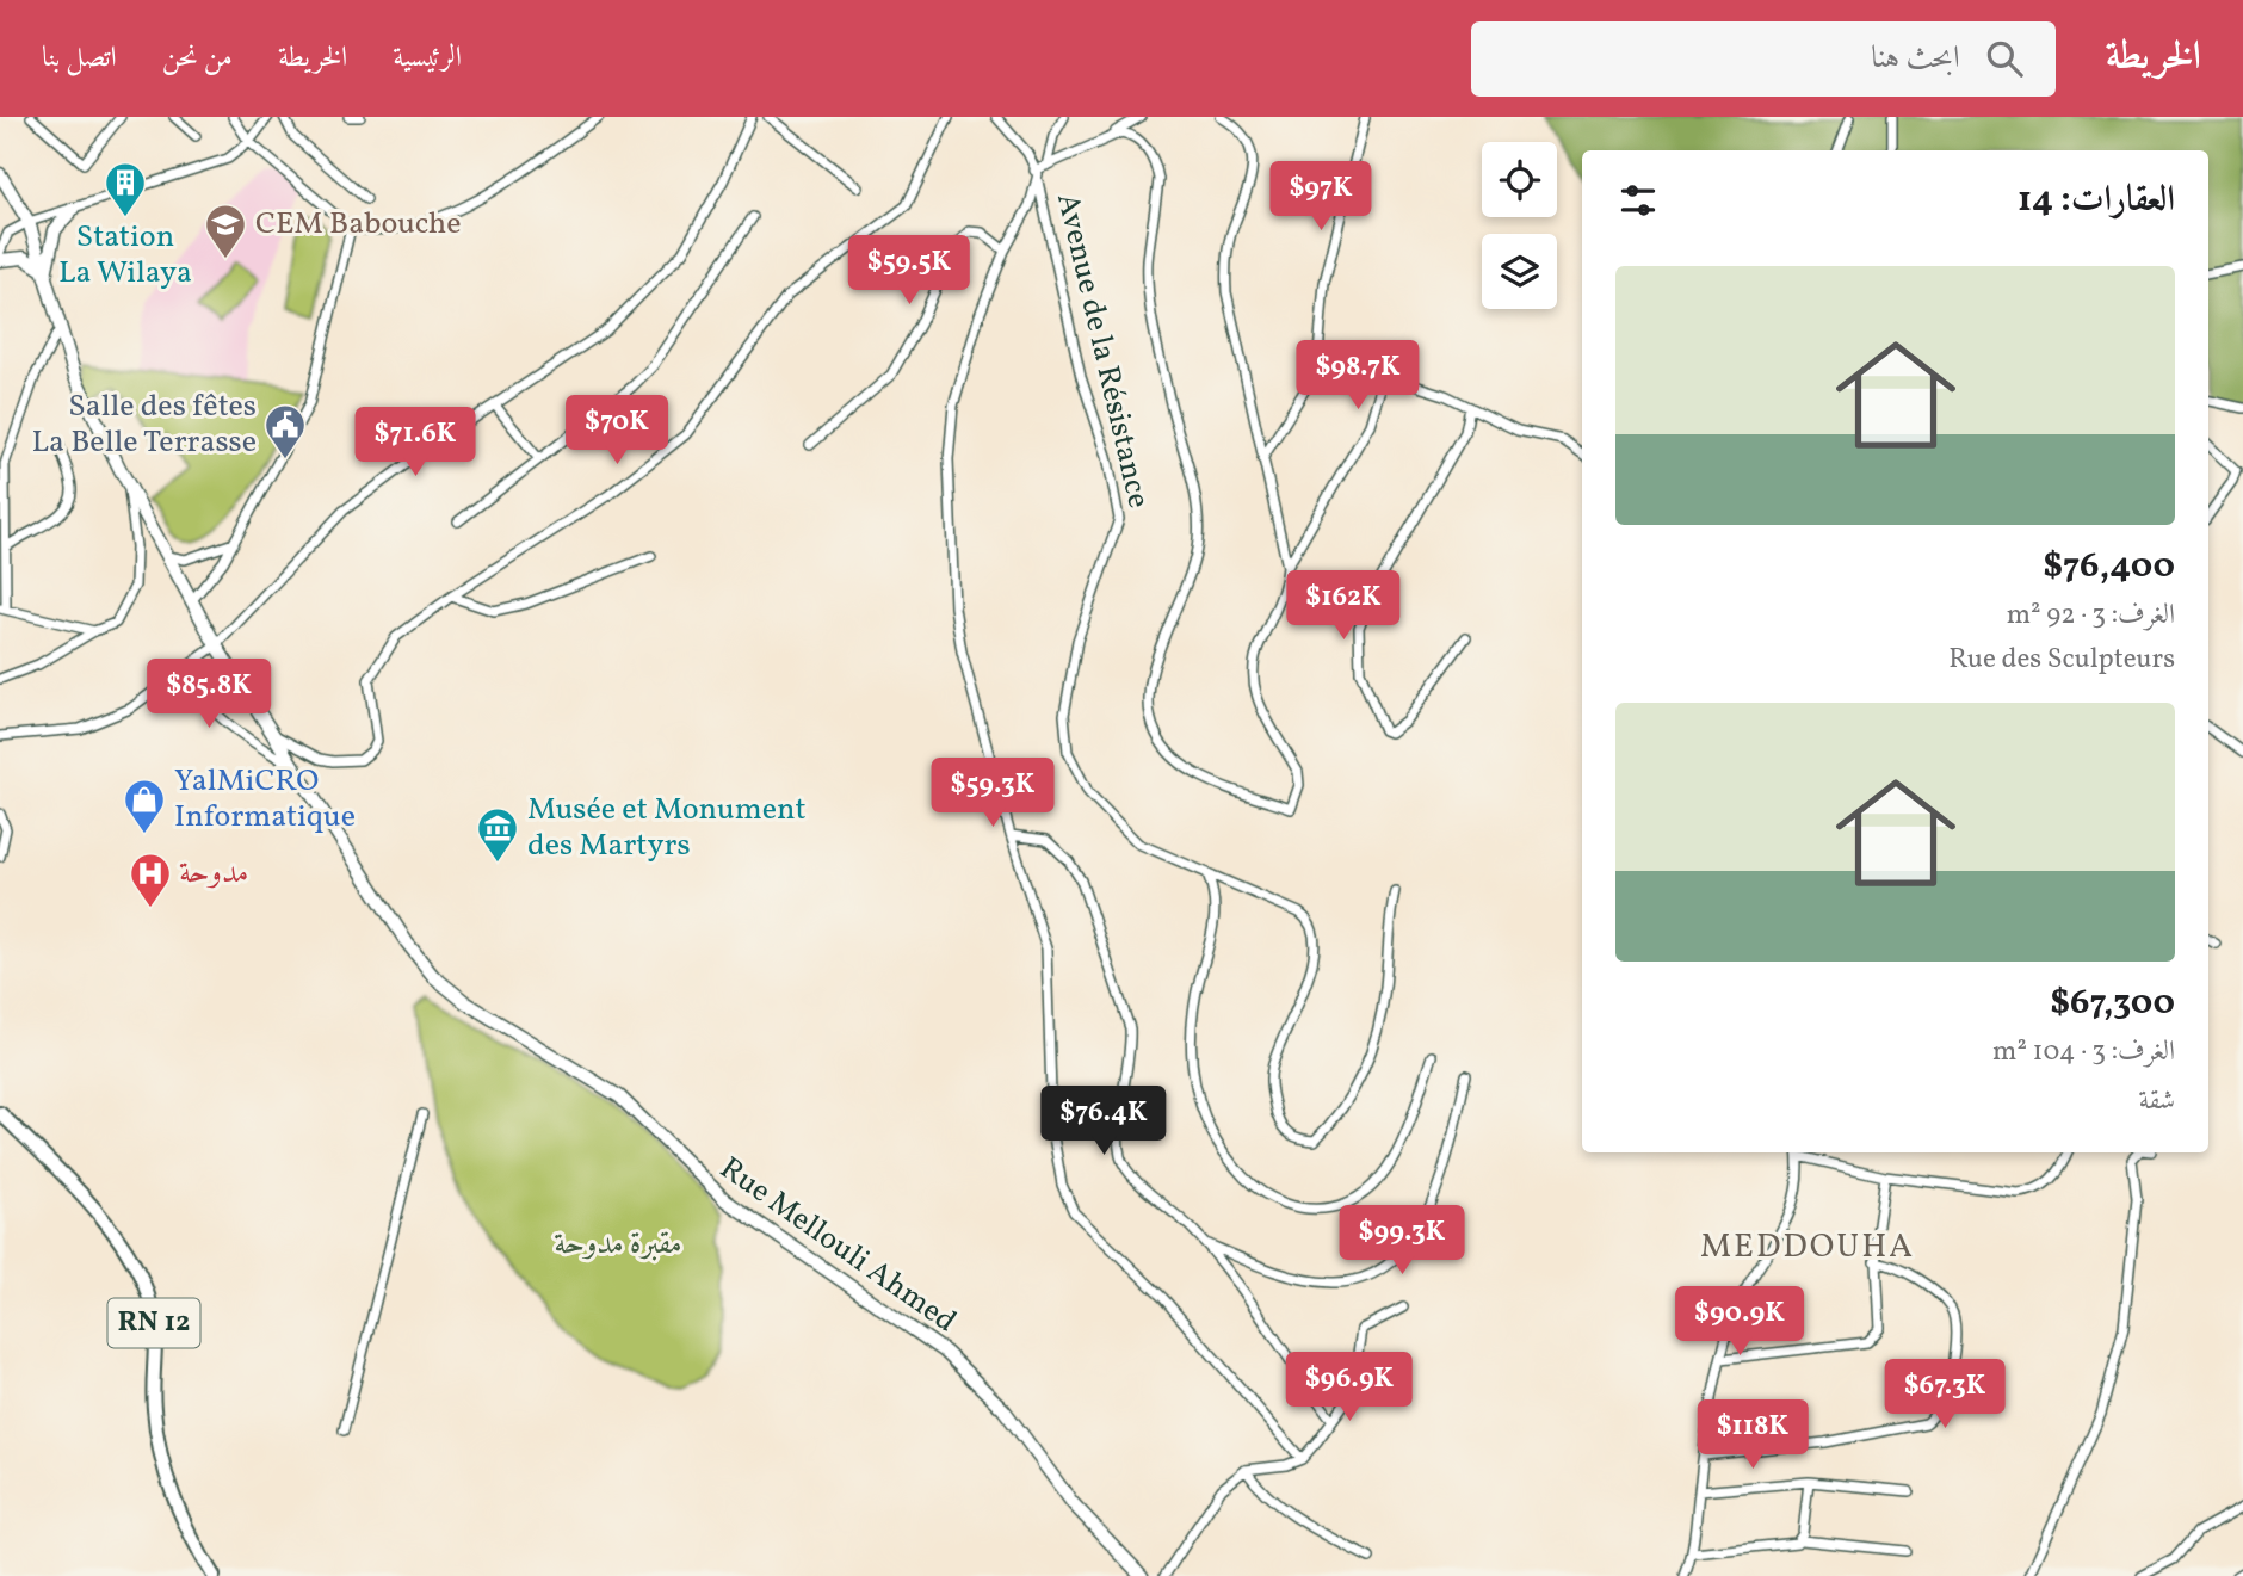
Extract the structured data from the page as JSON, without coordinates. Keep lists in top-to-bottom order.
{
  "streets": {
    "main road": ["RN 12"],
    "street": ["Avenue de la Résistance", "Rue Mellouli Ahmed"]
  },
  "districts": ["MEDDOUHA"],
  "parks": ["مقبرة مدوحة"],
  "places": {
    "building": ["Station La Wilaya"],
    "school or university": ["CEM Babouche"],
    "public building": ["Salle des fêtes La Belle Terrasse"],
    "shop": ["YalMiCRO Informatique"],
    "museum": ["Musée et Monument des Martyrs"],
    "hospital": ["مدوحة"]
  },
  "page": {
    "header": "الخريطة",
    "search": "ابحث هنا",
    "nav": [
      "الرئيسية",
      "الخريطة",
      "من نحن",
      "اتصل بنا"
    ],
    "heading": "العقارات: 14",
    "price": [
      "$97K",
      "$59.5K",
      "$98.7K",
      "$70K",
      "$71.6K",
      "$162K",
      "$85.8K",
      "$59.3K",
      "$76.4K",
      "$99.3K",
      "$90.9K",
      "$96.9K",
      "$67.3K",
      "$118K"
    ],
    "list": [
      {
        "name": "$76,400",
        "note": "الغرف: 3 · 92 m² · Rue des Sculpteurs"
      },
      {
        "name": "$67,300",
        "note": "الغرف: 3 · 104 m² · شقة"
      }
    ]
  }
}
